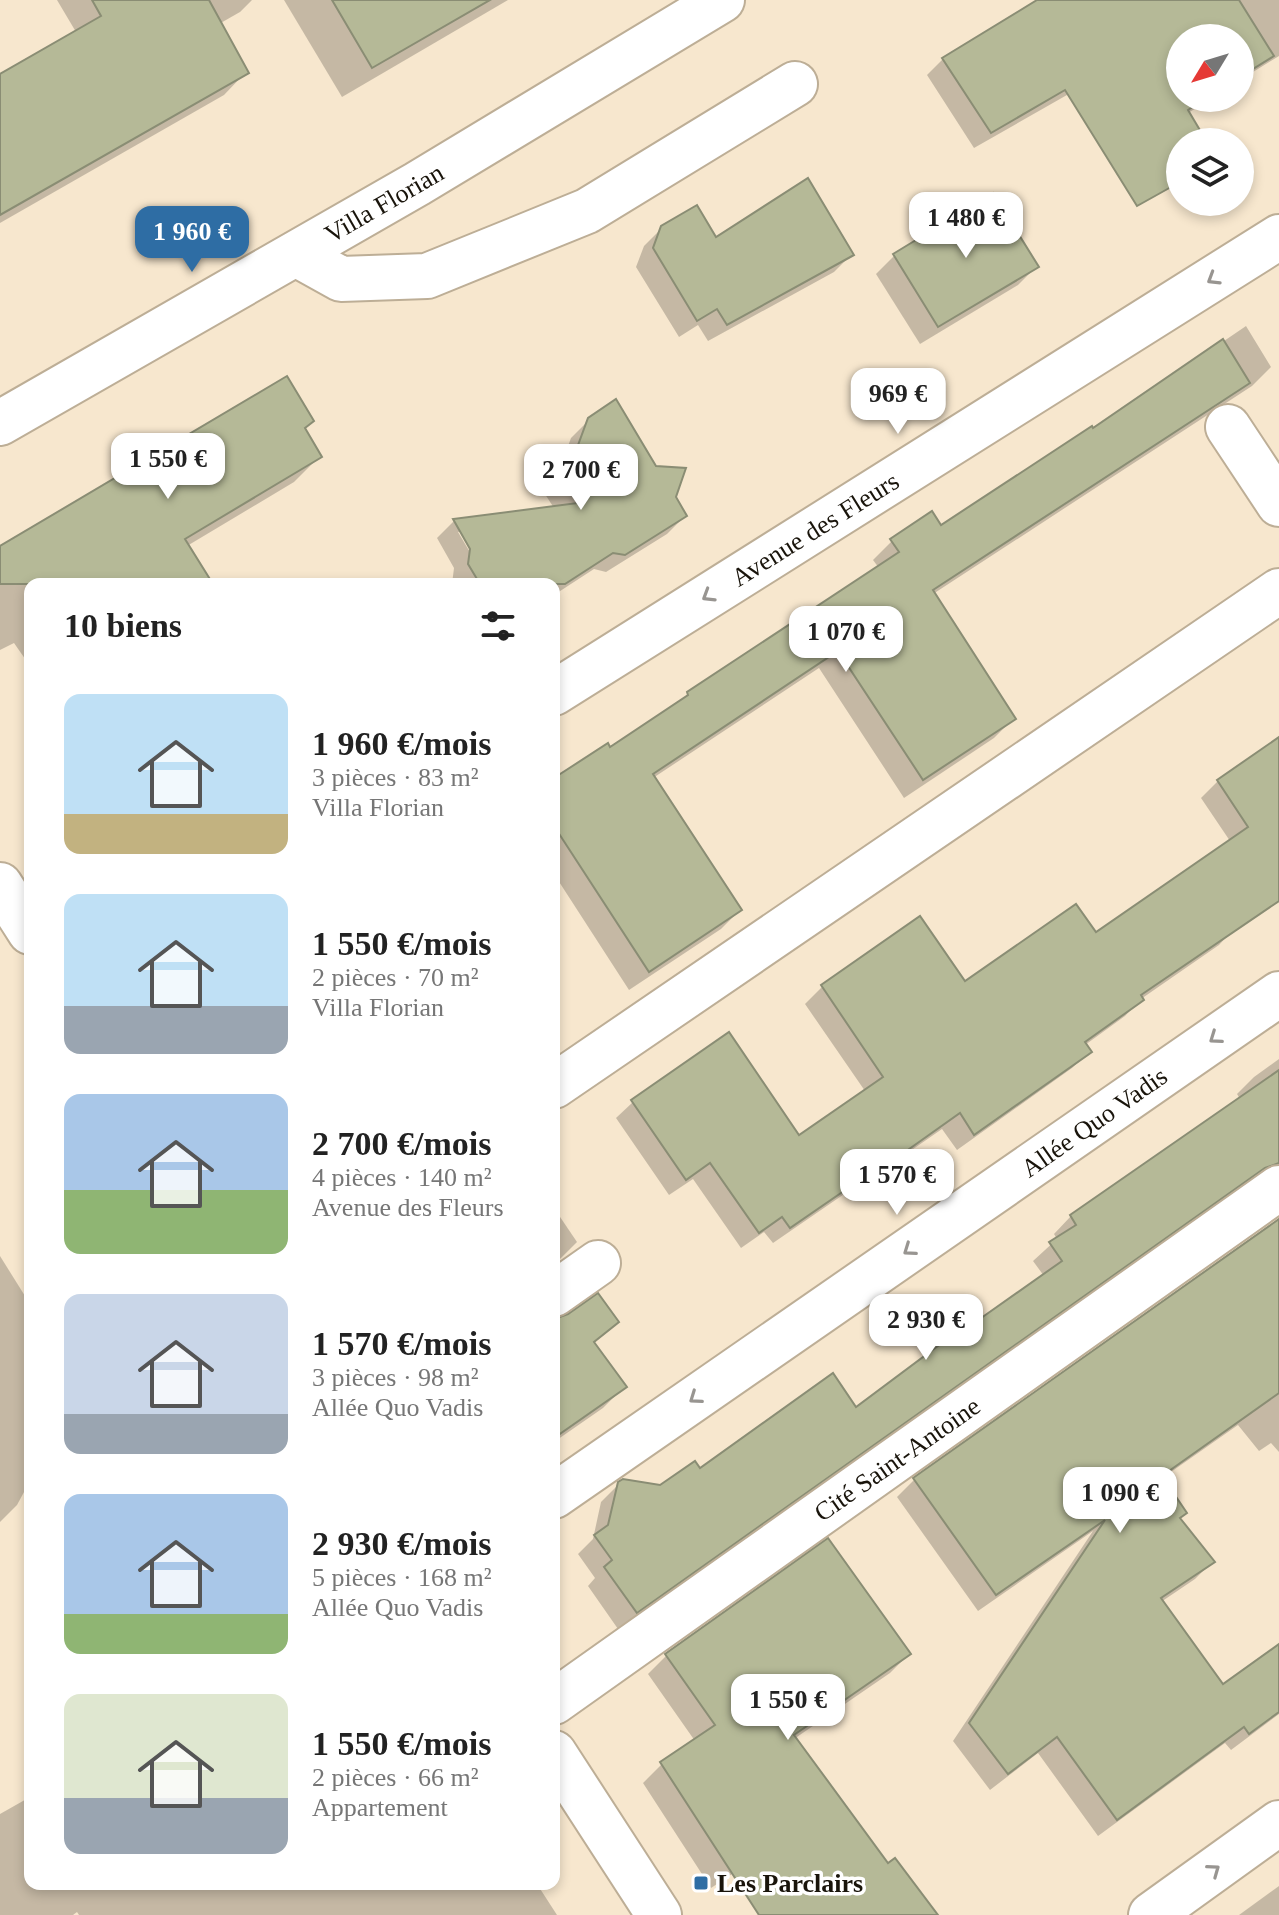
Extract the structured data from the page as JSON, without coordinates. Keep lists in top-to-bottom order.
{
  "streets": {
    "street": [
      "Villa Florian",
      "Avenue des Fleurs",
      "Allée Quo Vadis",
      "Cité Saint-Antoine"
    ]
  },
  "places": {
    "transit": ["Les Parclairs"]
  },
  "north": "bottom left",
  "page": {
    "price": [
      "1 480 €",
      "1 960 €",
      "969 €",
      "1 550 €",
      "2 700 €",
      "1 070 €",
      "1 570 €",
      "2 930 €",
      "1 090 €",
      "1 550 €"
    ],
    "heading": "10 biens",
    "list": [
      {
        "name": "1 960 €/mois",
        "note": "3 pièces · 83 m² · Villa Florian"
      },
      {
        "name": "1 550 €/mois",
        "note": "2 pièces · 70 m² · Villa Florian"
      },
      {
        "name": "2 700 €/mois",
        "note": "4 pièces · 140 m² · Avenue des Fleurs"
      },
      {
        "name": "1 570 €/mois",
        "note": "3 pièces · 98 m² · Allée Quo Vadis"
      },
      {
        "name": "2 930 €/mois",
        "note": "5 pièces · 168 m² · Allée Quo Vadis"
      },
      {
        "name": "1 550 €/mois",
        "note": "2 pièces · 66 m² · Appartement"
      }
    ]
  }
}
